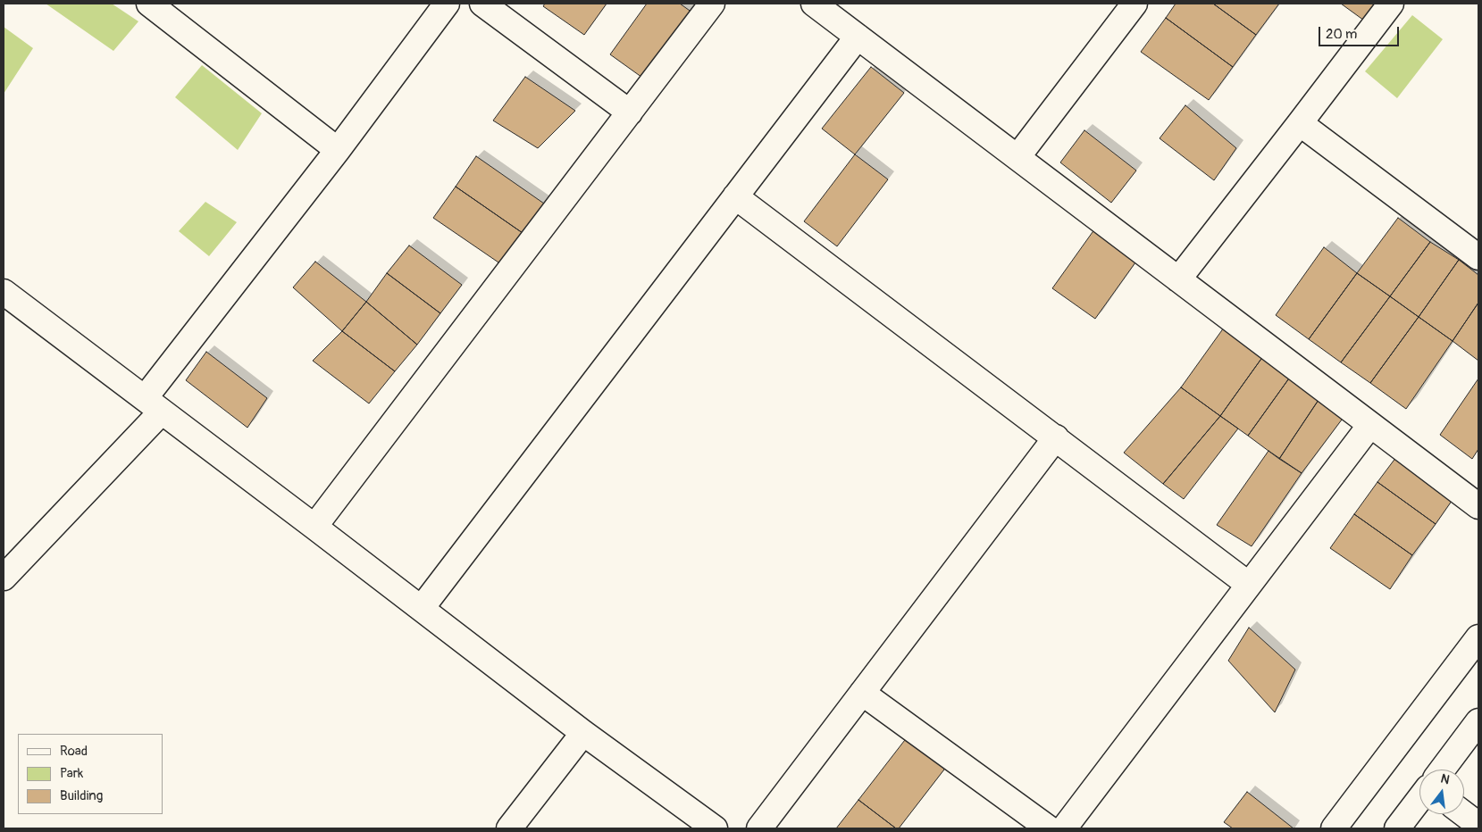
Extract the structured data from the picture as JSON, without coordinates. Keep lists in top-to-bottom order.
{
  "legend": ["Road", "Park", "Building"],
  "scale_bar": "20 m",
  "north": "top"
}
